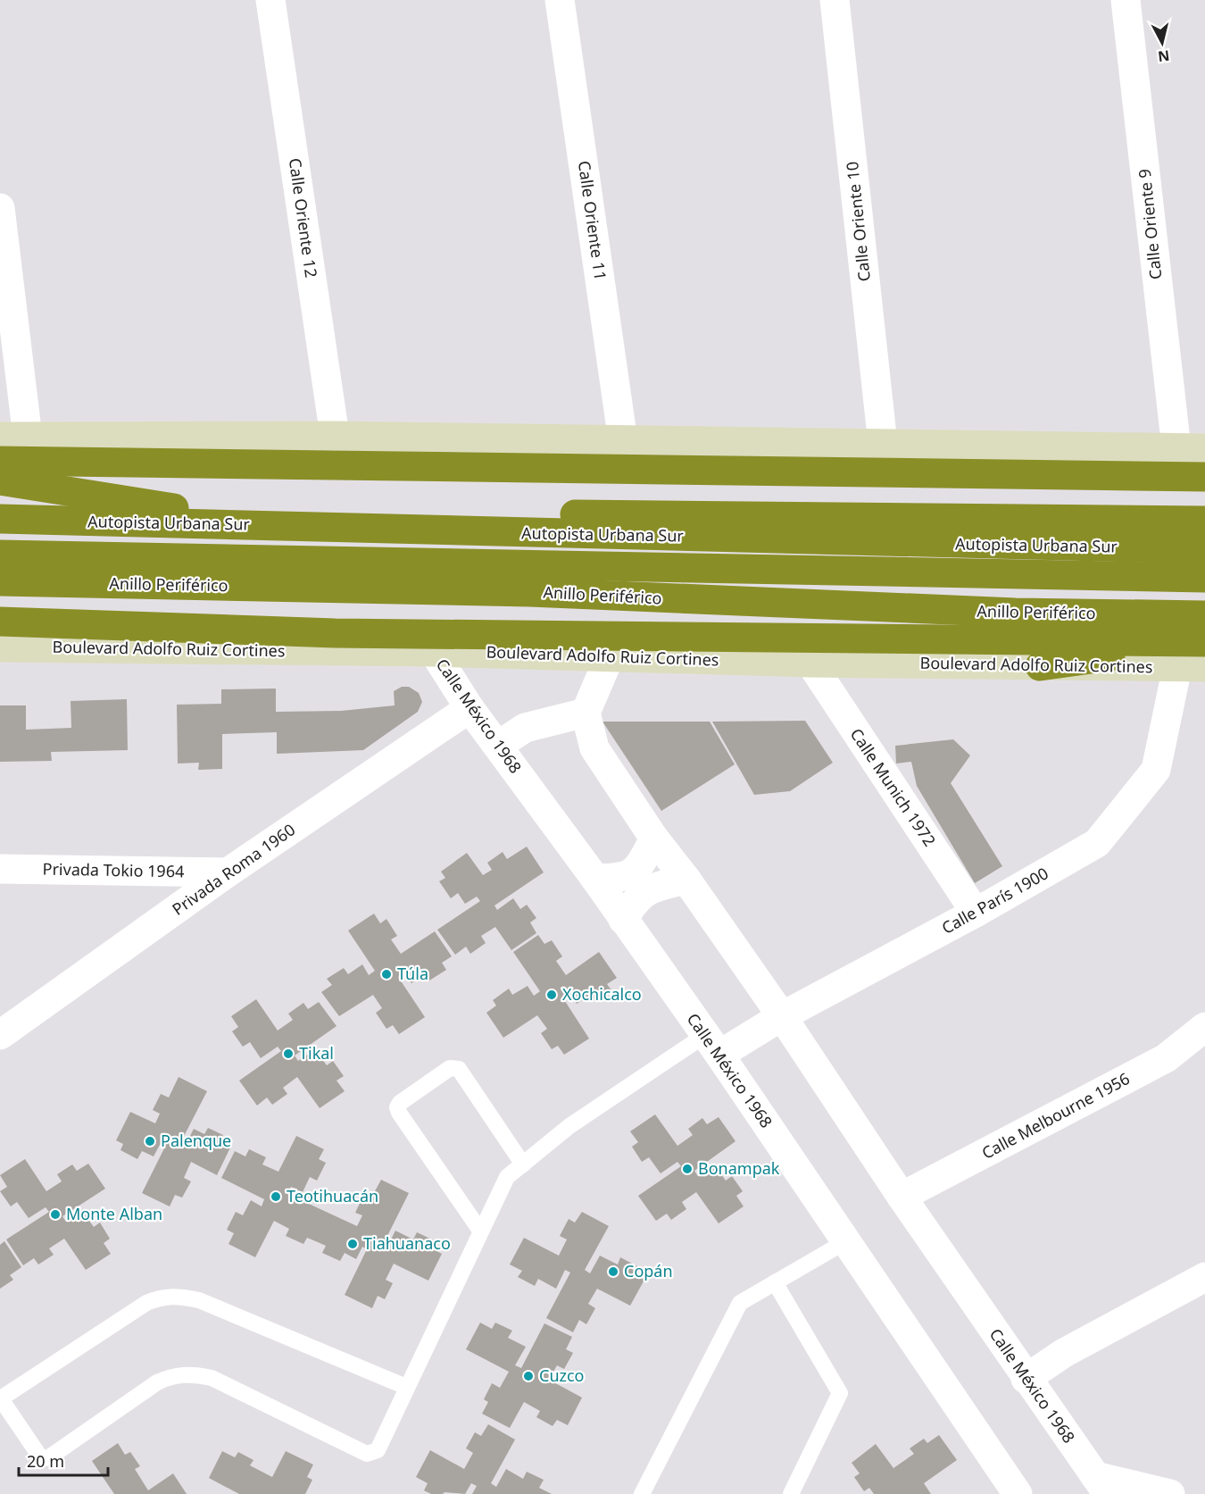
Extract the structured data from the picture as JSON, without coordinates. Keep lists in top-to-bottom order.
{
  "streets": {
    "highway": ["Autopista Urbana Sur", "Anillo Periférico"],
    "main road": ["Boulevard Adolfo Ruiz Cortines"],
    "street": [
      "Calle Oriente 12",
      "Calle Oriente 11",
      "Calle Oriente 10",
      "Calle Oriente 9",
      "Calle México 1968",
      "Calle Munich 1972",
      "Privada Roma 1960",
      "Privada Tokio 1964",
      "Calle París 1900",
      "Calle Melbourne 1956"
    ]
  },
  "crossings": [
    ["Boulevard Adolfo Ruiz Cortines", "Calle México 1968"],
    ["Boulevard Adolfo Ruiz Cortines", "Calle Munich 1972"],
    ["Boulevard Adolfo Ruiz Cortines", "Calle París 1900"],
    ["Calle México 1968", "Privada Roma 1960"],
    ["Calle México 1968", "Calle París 1900"],
    ["Calle México 1968", "Calle Melbourne 1956"],
    ["Calle Munich 1972", "Calle París 1900"],
    ["Privada Roma 1960", "Privada Tokio 1964"]
  ],
  "places": [
    "Túla",
    "Xochicalco",
    "Tikal",
    "Palenque",
    "Bonampak",
    "Teotihuacán",
    "Monte Alban",
    "Tiahuanaco",
    "Copán",
    "Cuzco"
  ],
  "scale_bar": "20 m",
  "north": "bottom"
}
